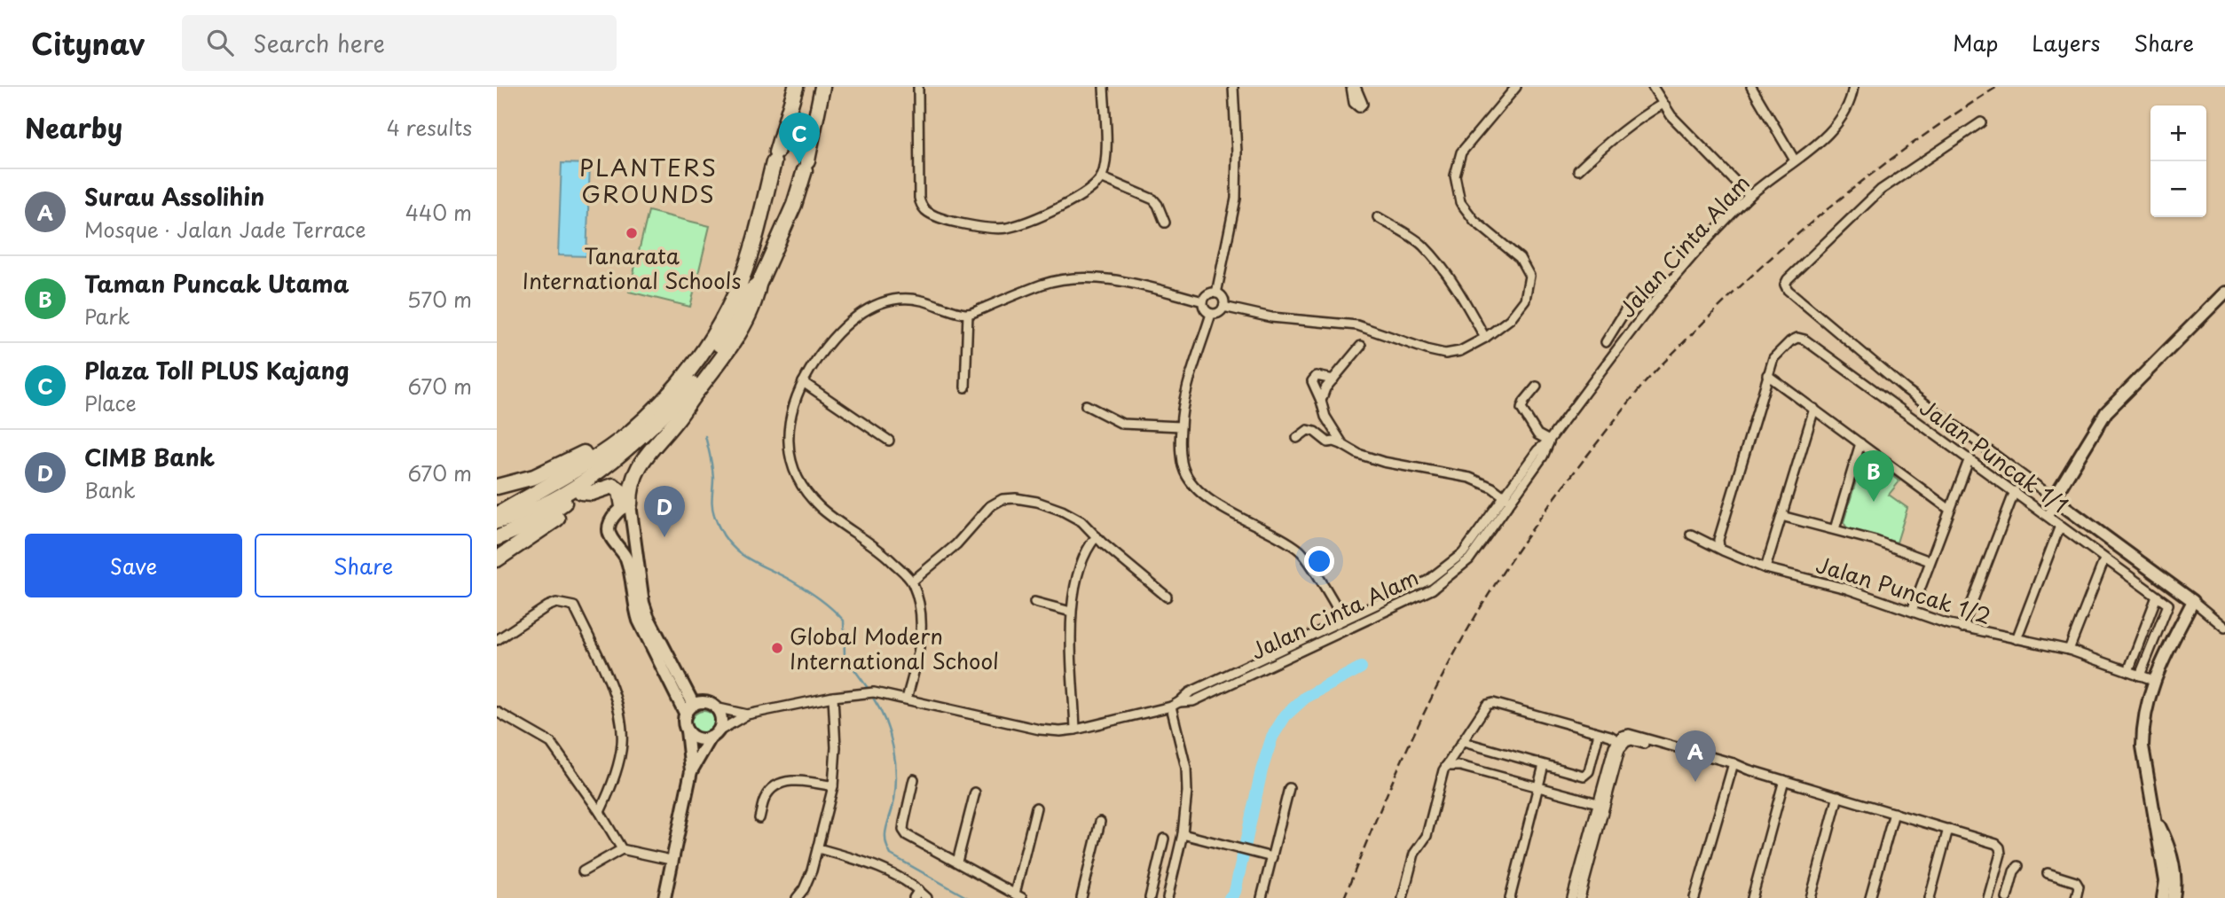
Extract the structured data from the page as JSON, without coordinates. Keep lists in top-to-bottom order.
{
  "streets": {
    "street": ["Jalan Cinta Alam", "Jalan Puncak 1/1", "Jalan Puncak 1/2"]
  },
  "crossings": [
    ["Jalan Puncak 1/1", "Jalan Puncak 1/2"]
  ],
  "districts": ["PLANTERS GROUNDS"],
  "places": ["Tanarata International Schools", "Global Modern International School"],
  "page": {
    "header": "Citynav",
    "search": "Search here",
    "nav": ["Map", "Layers", "Share"],
    "heading": ["Nearby", "4 results"],
    "map_buttons": ["+", "−"],
    "pins": [
      "C",
      "B",
      "D",
      "A"
    ],
    "list": [
      {
        "mark": "A",
        "name": "Surau Assolihin",
        "note": "Mosque · Jalan Jade Terrace",
        "value": "440 m"
      },
      {
        "mark": "B",
        "name": "Taman Puncak Utama",
        "note": "Park",
        "value": "570 m"
      },
      {
        "mark": "C",
        "name": "Plaza Toll PLUS Kajang",
        "note": "Place",
        "value": "670 m"
      },
      {
        "mark": "D",
        "name": "CIMB Bank",
        "note": "Bank",
        "value": "670 m"
      }
    ],
    "buttons": ["Save", "Share"]
  }
}
